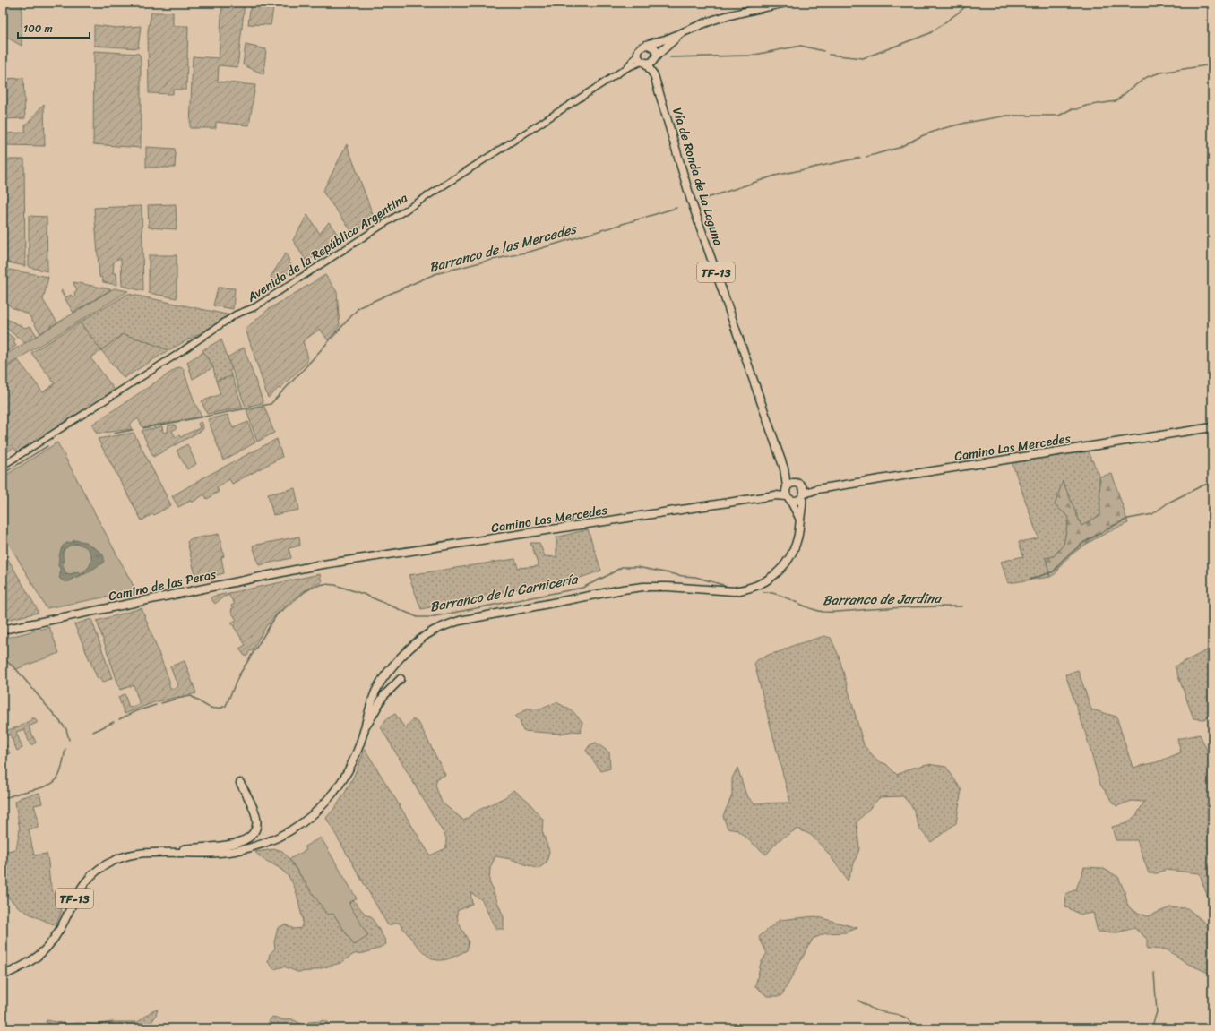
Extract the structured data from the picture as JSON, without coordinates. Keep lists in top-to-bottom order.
{
  "streets": {
    "main road": [
      "Vía de Ronda de La Laguna",
      "TF-13",
      "Camino Las Mercedes",
      "Camino de las Peras"
    ],
    "street": ["Avenida de la República Argentina"]
  },
  "crossings": [
    ["Vía de Ronda de La Laguna", "Avenida de la República Argentina"],
    ["Vía de Ronda de La Laguna", "TF-13"],
    ["Vía de Ronda de La Laguna", "Camino Las Mercedes"],
    ["Avenida de la República Argentina", "TF-13"],
    ["TF-13", "Camino Las Mercedes"],
    ["Camino Las Mercedes", "Camino de las Peras"]
  ],
  "water": ["Barranco de las Mercedes", "Barranco de la Carnicería", "Barranco de Jardina"],
  "scale_bar": "100 m"
}
